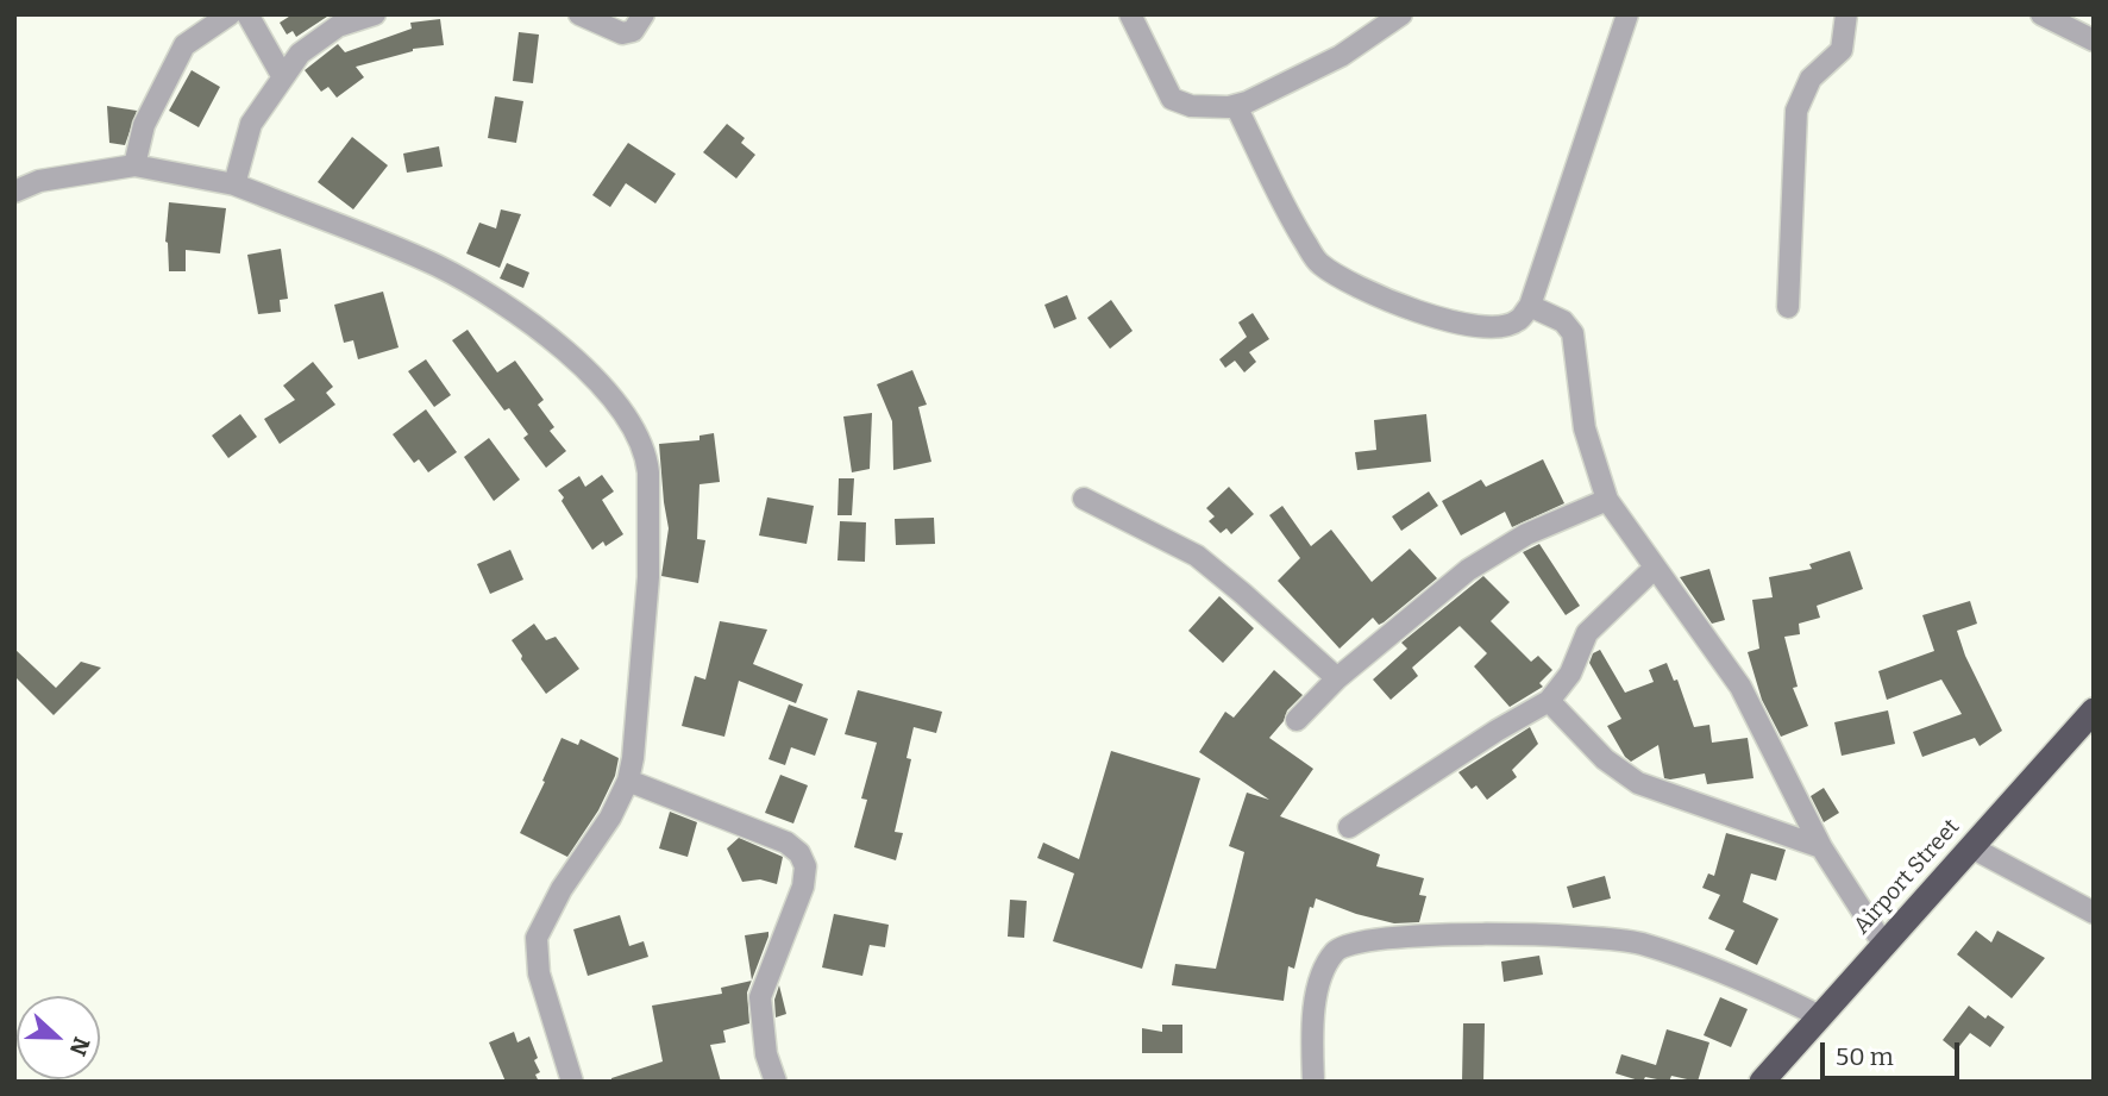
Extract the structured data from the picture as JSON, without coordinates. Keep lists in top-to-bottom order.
{
  "streets": {
    "highway": ["Airport Street"]
  },
  "scale_bar": "50 m",
  "north": "right"
}
